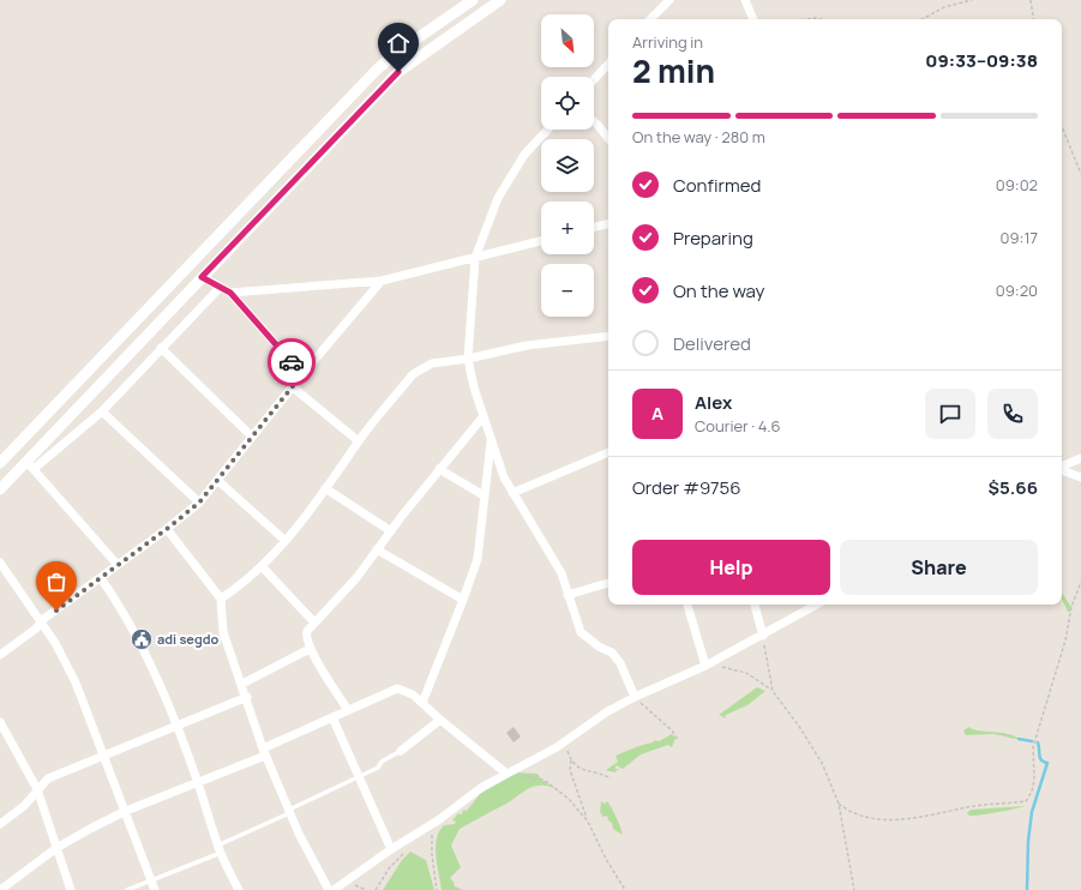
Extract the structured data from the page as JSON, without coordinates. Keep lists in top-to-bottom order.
{
  "places": {
    "public building": ["adi segdo"]
  },
  "north": "bottom right",
  "page": {
    "map_buttons": ["+", "−"],
    "heading": ["2 min", "Arriving in", "09:33–09:38"],
    "panel": [
      "Alex",
      "Courier · 4.6",
      "Order #9756",
      "$5.66"
    ],
    "bar": "On the way · 280 m",
    "list": [
      ["Confirmed", "09:02"],
      ["Preparing", "09:17"],
      ["On the way", "09:20"],
      "Delivered"
    ],
    "round": "A",
    "buttons": ["Help", "Share"]
  }
}
